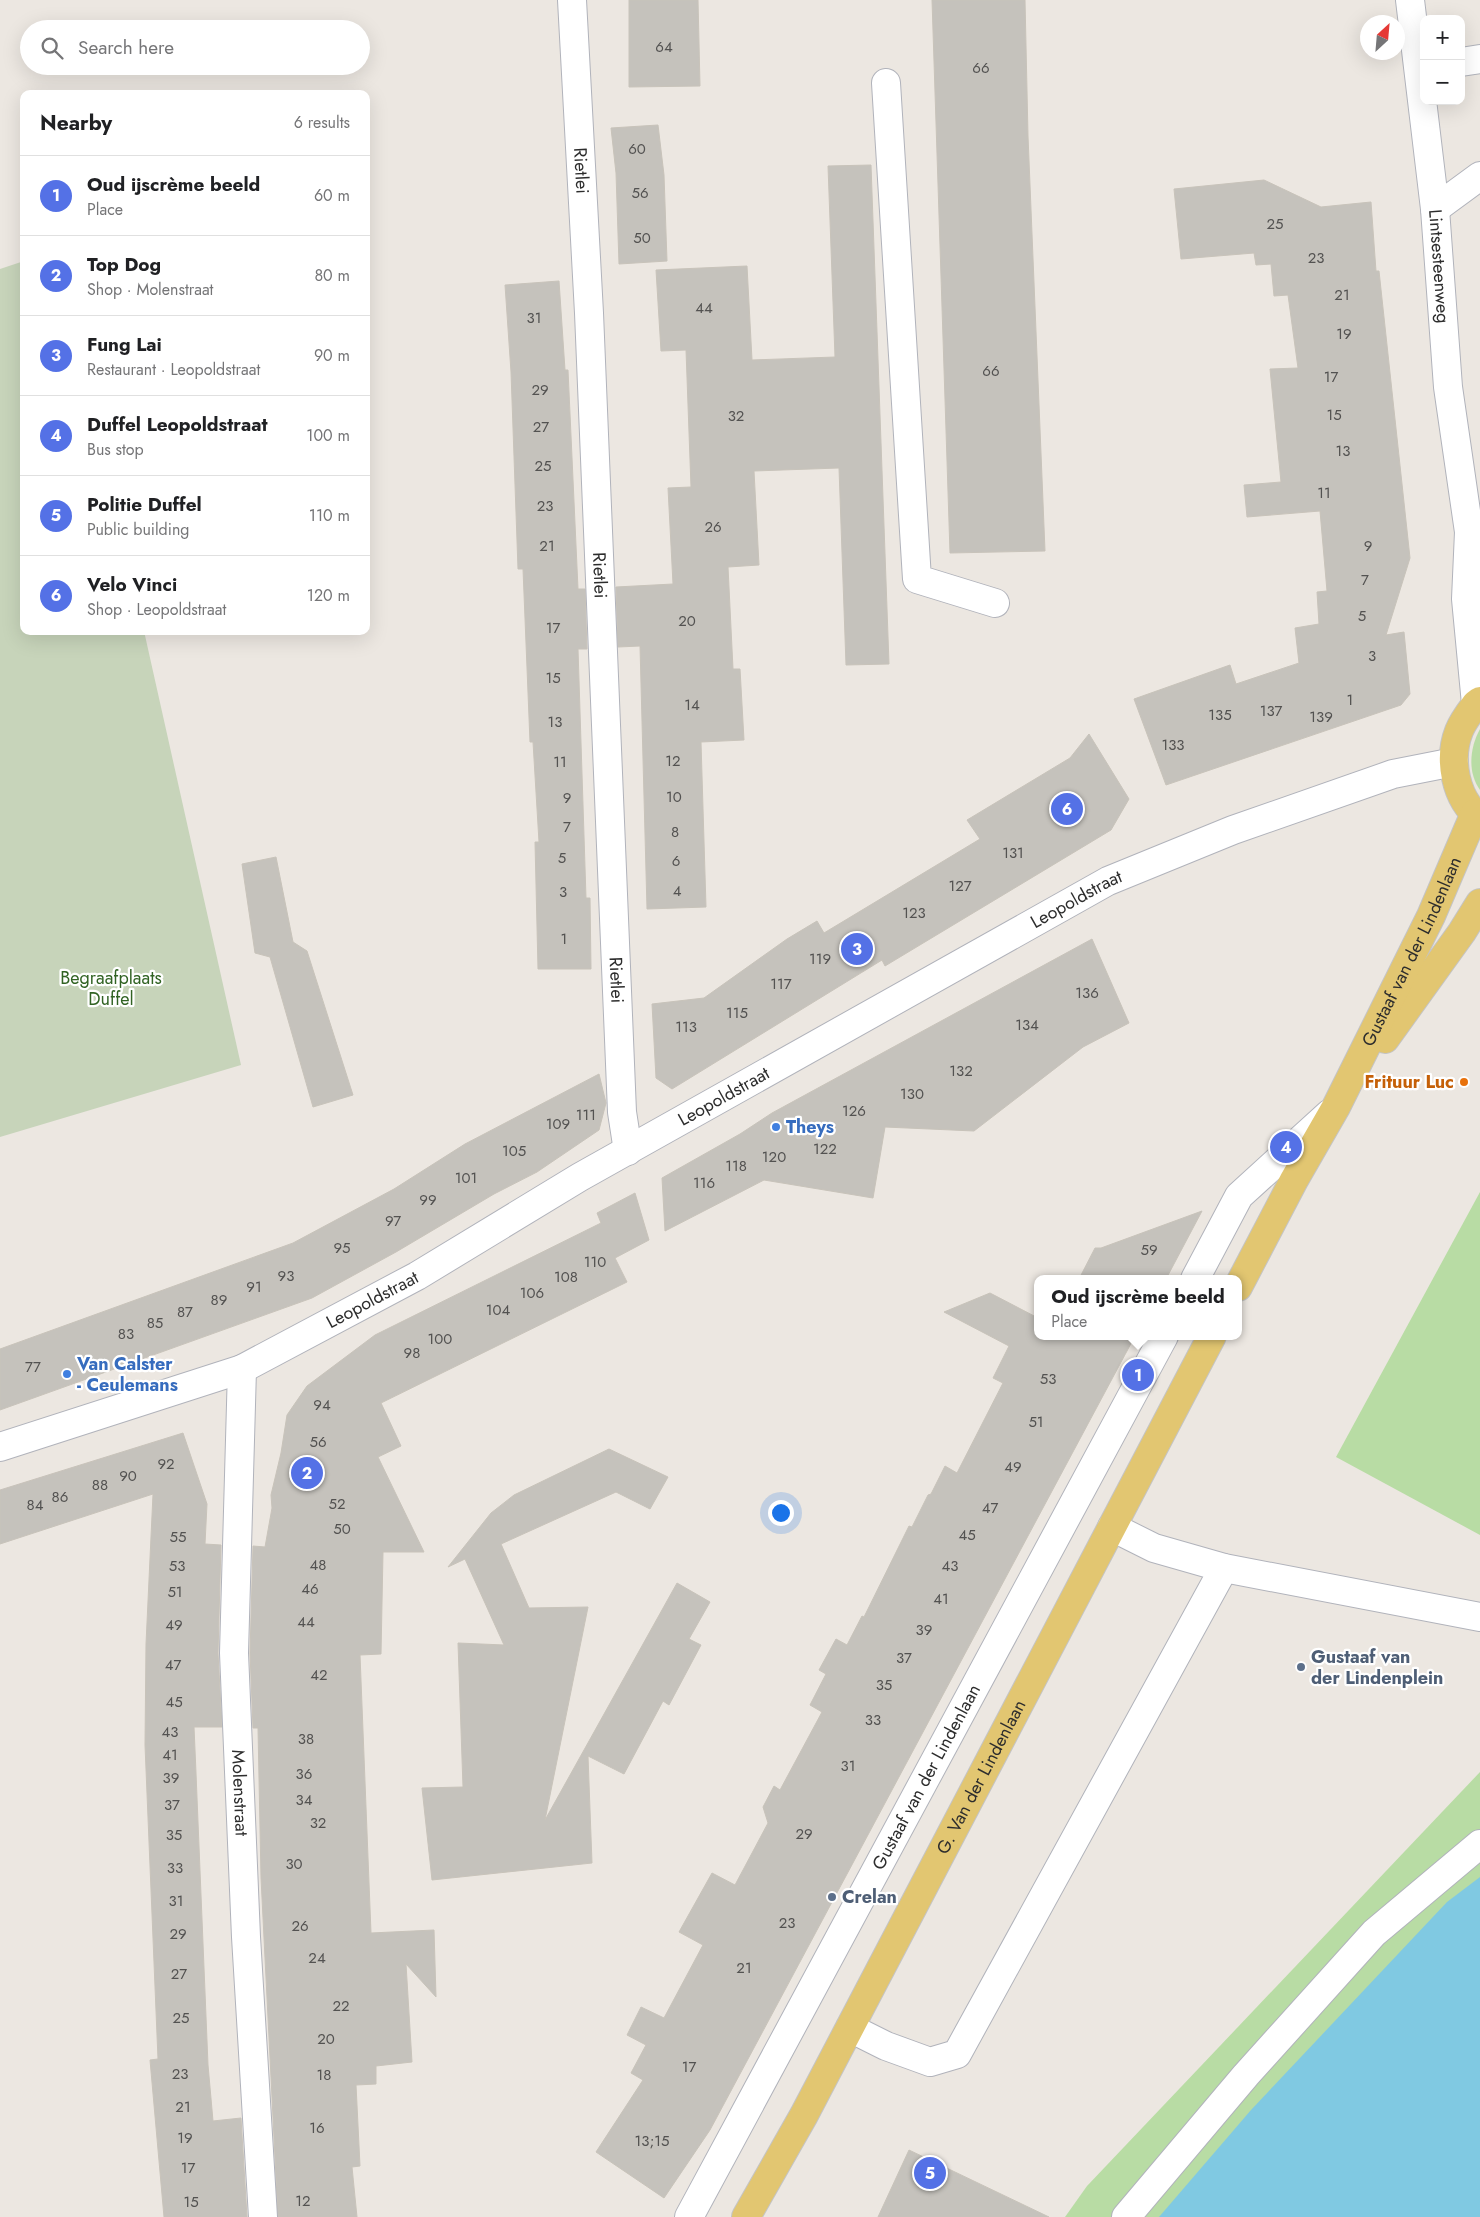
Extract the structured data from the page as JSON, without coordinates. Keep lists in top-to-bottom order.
{
  "streets": {
    "main road": ["Gustaaf van der Lindenlaan", "G. Van der Lindenlaan"],
    "street": [
      "Rietlei",
      "Lintsesteenweg",
      "Leopoldstraat",
      "Molenstraat"
    ]
  },
  "crossings": [
    ["Rietlei", "Leopoldstraat"],
    ["Leopoldstraat", "Molenstraat"]
  ],
  "parks": ["Begraafplaats Duffel"],
  "places": [
    "Frituur Luc",
    "Theys",
    "Van Calster - Ceulemans",
    "Gustaaf van der Lindenplein",
    "Crelan"
  ],
  "house_numbers": [
    "64",
    "66",
    "60",
    "56",
    "25",
    "50",
    "23",
    "21",
    "44",
    "31",
    "19",
    "66",
    "17",
    "29",
    "15",
    "32",
    "27",
    "13",
    "25",
    "11",
    "23",
    "26",
    "21",
    "9",
    "7",
    "5",
    "20",
    "17",
    "3",
    "15",
    "1",
    "14",
    "137",
    "135",
    "139",
    "13",
    "133",
    "12",
    "11",
    "10",
    "9",
    "7",
    "8",
    "131",
    "5",
    "6",
    "127",
    "4",
    "3",
    "123",
    "1",
    "119",
    "117",
    "136",
    "115",
    "134",
    "113",
    "132",
    "130",
    "126",
    "111",
    "109",
    "122",
    "105",
    "120",
    "118",
    "101",
    "116",
    "99",
    "97",
    "95",
    "59",
    "110",
    "93",
    "108",
    "91",
    "106",
    "89",
    "104",
    "87",
    "85",
    "83",
    "100",
    "98",
    "77",
    "53",
    "94",
    "51",
    "56",
    "92",
    "49",
    "90",
    "88",
    "86",
    "52",
    "84",
    "47",
    "50",
    "45",
    "55",
    "48",
    "53",
    "43",
    "46",
    "51",
    "41",
    "44",
    "49",
    "39",
    "37",
    "47",
    "42",
    "35",
    "45",
    "33",
    "43",
    "38",
    "41",
    "31",
    "36",
    "39",
    "34",
    "37",
    "32",
    "29",
    "35",
    "30",
    "33",
    "31",
    "23",
    "26",
    "29",
    "24",
    "21",
    "27",
    "22",
    "25",
    "20",
    "17",
    "23",
    "18",
    "21",
    "16",
    "19",
    "13;15",
    "17",
    "12",
    "15"
  ],
  "north": "top right",
  "page": {
    "map_buttons": ["+", "−"],
    "search": "Search here",
    "heading": ["Nearby", "6 results"],
    "list": [
      {
        "mark": "1",
        "name": "Oud ijscrème beeld",
        "note": "Place",
        "value": "60 m"
      },
      {
        "mark": "2",
        "name": "Top Dog",
        "note": "Shop · Molenstraat",
        "value": "80 m"
      },
      {
        "mark": "3",
        "name": "Fung Lai",
        "note": "Restaurant · Leopoldstraat",
        "value": "90 m"
      },
      {
        "mark": "4",
        "name": "Duffel Leopoldstraat",
        "note": "Bus stop",
        "value": "100 m"
      },
      {
        "mark": "5",
        "name": "Politie Duffel",
        "note": "Public building",
        "value": "110 m"
      },
      {
        "mark": "6",
        "name": "Velo Vinci",
        "note": "Shop · Leopoldstraat",
        "value": "120 m"
      }
    ],
    "pins": [
      "6",
      "3",
      "4",
      "1",
      "2",
      "5"
    ],
    "popup": ["Oud ijscrème beeld", "Place"]
  }
}
